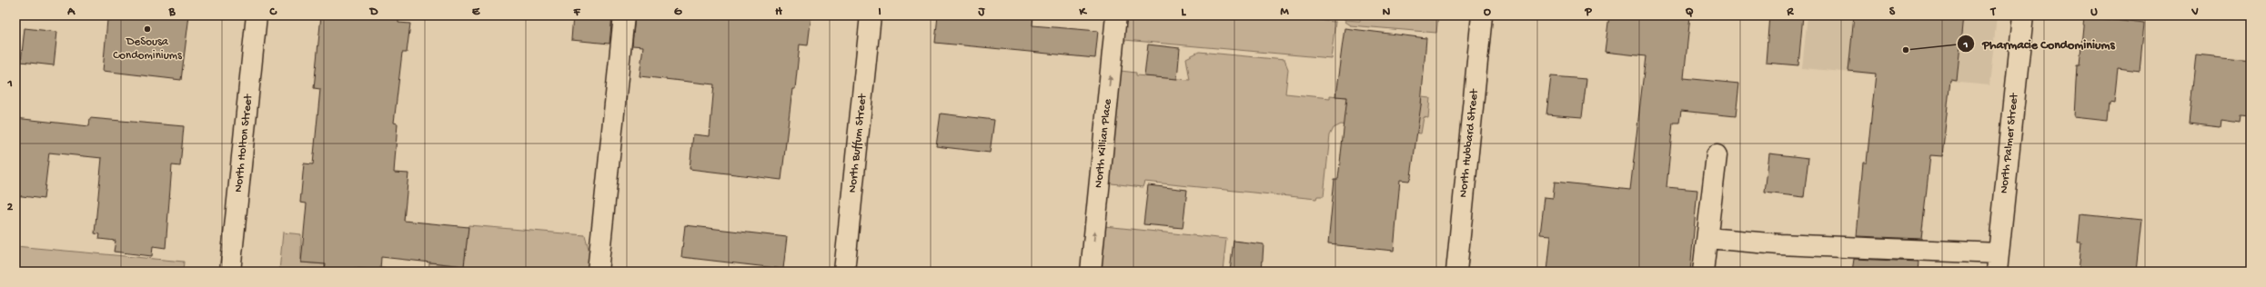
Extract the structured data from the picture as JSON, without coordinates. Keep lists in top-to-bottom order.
{
  "streets": {
    "street": [
      "North Holton Street",
      "North Buffum Street",
      "North Killian Place",
      "North Hubbard Street",
      "North Palmer Street"
    ]
  },
  "one_way": ["North Killian Place"],
  "places": ["DeSousa Condominiums", "Pharmacie Condominiums"],
  "grid": {
    "columns": [
      "A",
      "B",
      "C",
      "D",
      "E",
      "F",
      "G",
      "H",
      "I",
      "J",
      "K",
      "L",
      "M",
      "N",
      "O",
      "P",
      "Q",
      "R",
      "S",
      "T",
      "U",
      "V"
    ],
    "rows": ["1", "2"]
  }
}
